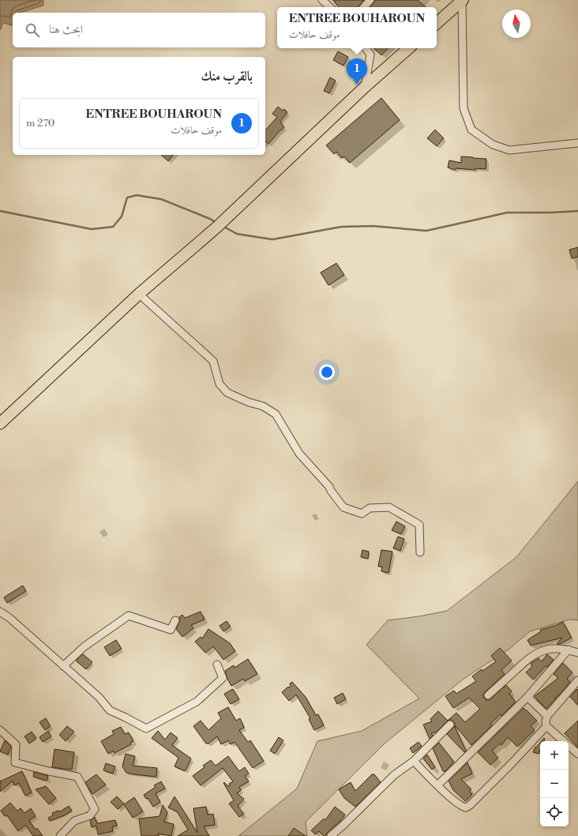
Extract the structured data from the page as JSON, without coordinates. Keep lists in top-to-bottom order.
{
  "north": "top",
  "page": {
    "popup": ["ENTREE BOUHAROUN", "موقف حافلات"],
    "search": "ابحث هنا",
    "heading": "بالقرب منك",
    "pins": "1",
    "list": [
      {
        "mark": "1",
        "name": "ENTREE BOUHAROUN",
        "note": "موقف حافلات",
        "value": "270 m"
      }
    ],
    "map_buttons": ["+", "−"]
  }
}
